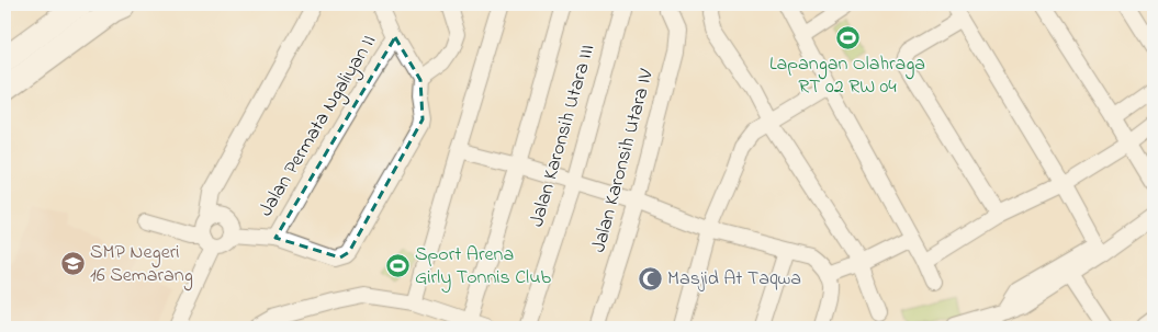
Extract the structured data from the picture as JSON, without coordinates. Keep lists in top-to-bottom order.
{
  "streets": {
    "street": ["Jalan Permata Ngaliyan II", "Jalan Karonsih Utara III", "Jalan Karonsih Utara IV"]
  },
  "places": {
    "sports": ["Lapangan Olahraga RT 02 RW 04", "Sport Arena Girly Tonnis Club"],
    "school or university": ["SMP Negeri 16 Semarang"],
    "mosque": ["Masjid At Taqwa"]
  }
}
